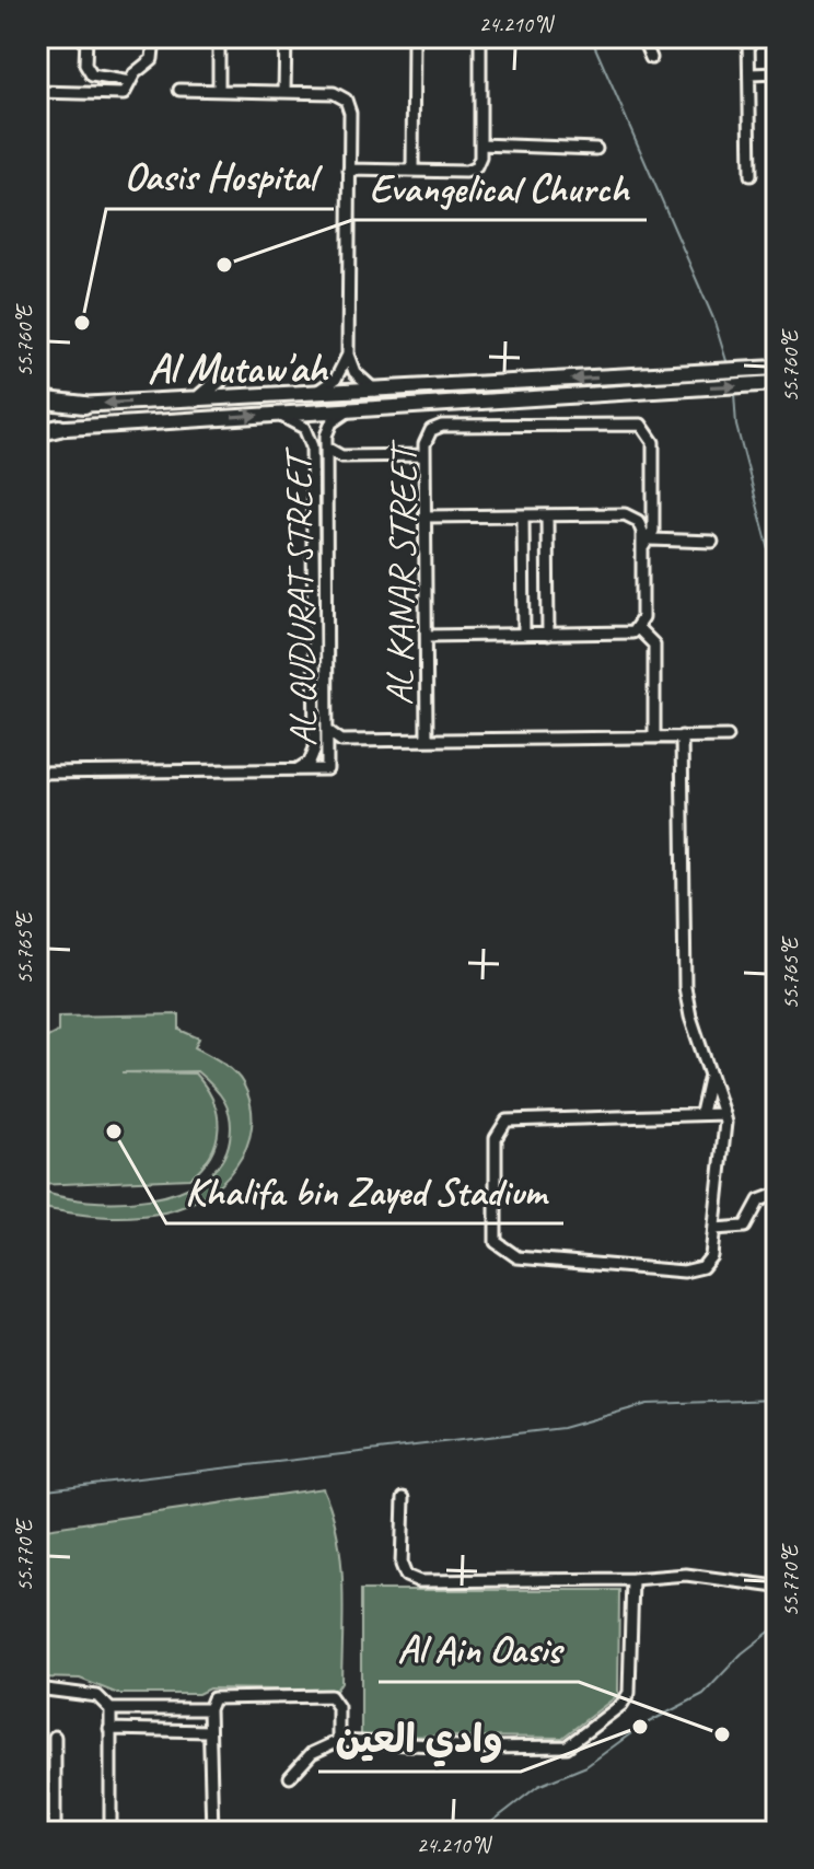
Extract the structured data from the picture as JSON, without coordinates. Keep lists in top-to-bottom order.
{
  "streets": {
    "street": ["AL KANAR STREET", "AL QUDURAT STREET"]
  },
  "districts": ["Al Mutaw'ah"],
  "places": [
    "Evangelical Church",
    "Oasis Hospital",
    "Khalifa bin Zayed Stadium",
    "وادي العين",
    "Al Ain Oasis"
  ],
  "coordinates": [
    "24.210°N",
    "55.760°E",
    "55.765°E",
    "55.770°E"
  ]
}
